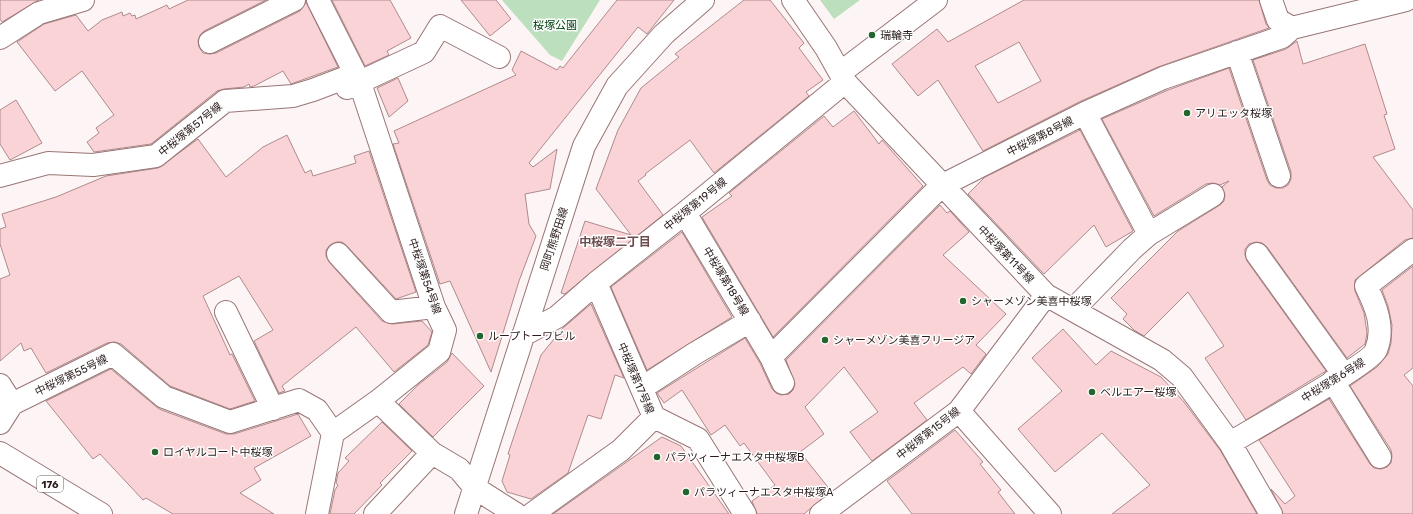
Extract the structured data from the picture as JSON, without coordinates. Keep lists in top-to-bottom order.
{
  "streets": {
    "main road": [
      "中桜塚第57号線",
      "中桜塚第8号線",
      "中桜塚第19号線",
      "岡町熊野田線",
      "中桜塚第11号線",
      "中桜塚第54号線",
      "中桜塚第18号線",
      "中桜塚第55号線",
      "中桜塚第17号線",
      "中桜塚第6号線",
      "中桜塚第15号線",
      "176"
    ]
  },
  "crossings": [
    ["中桜塚第57号線", "中桜塚第54号線"],
    ["中桜塚第8号線", "中桜塚第11号線"],
    ["中桜塚第19号線", "岡町熊野田線"],
    ["中桜塚第19号線", "中桜塚第11号線"],
    ["中桜塚第19号線", "中桜塚第18号線"],
    ["中桜塚第19号線", "中桜塚第17号線"],
    ["中桜塚第11号線", "中桜塚第6号線"],
    ["中桜塚第11号線", "中桜塚第15号線"],
    ["中桜塚第54号線", "中桜塚第55号線"],
    ["中桜塚第18号線", "中桜塚第17号線"]
  ],
  "districts": ["中桜塚二丁目"],
  "parks": ["桜塚公園"],
  "places": [
    "瑞輪寺",
    "アリエッタ桜塚",
    "シャーメゾン美喜中桜塚",
    "ループトーワビル",
    "シャーメゾン美喜フリージア",
    "ベルエアー桜塚",
    "ロイヤルコート中桜塚",
    "パラツィーナエスタ中桜塚B",
    "パラツィーナエスタ中桜塚A"
  ]
}
